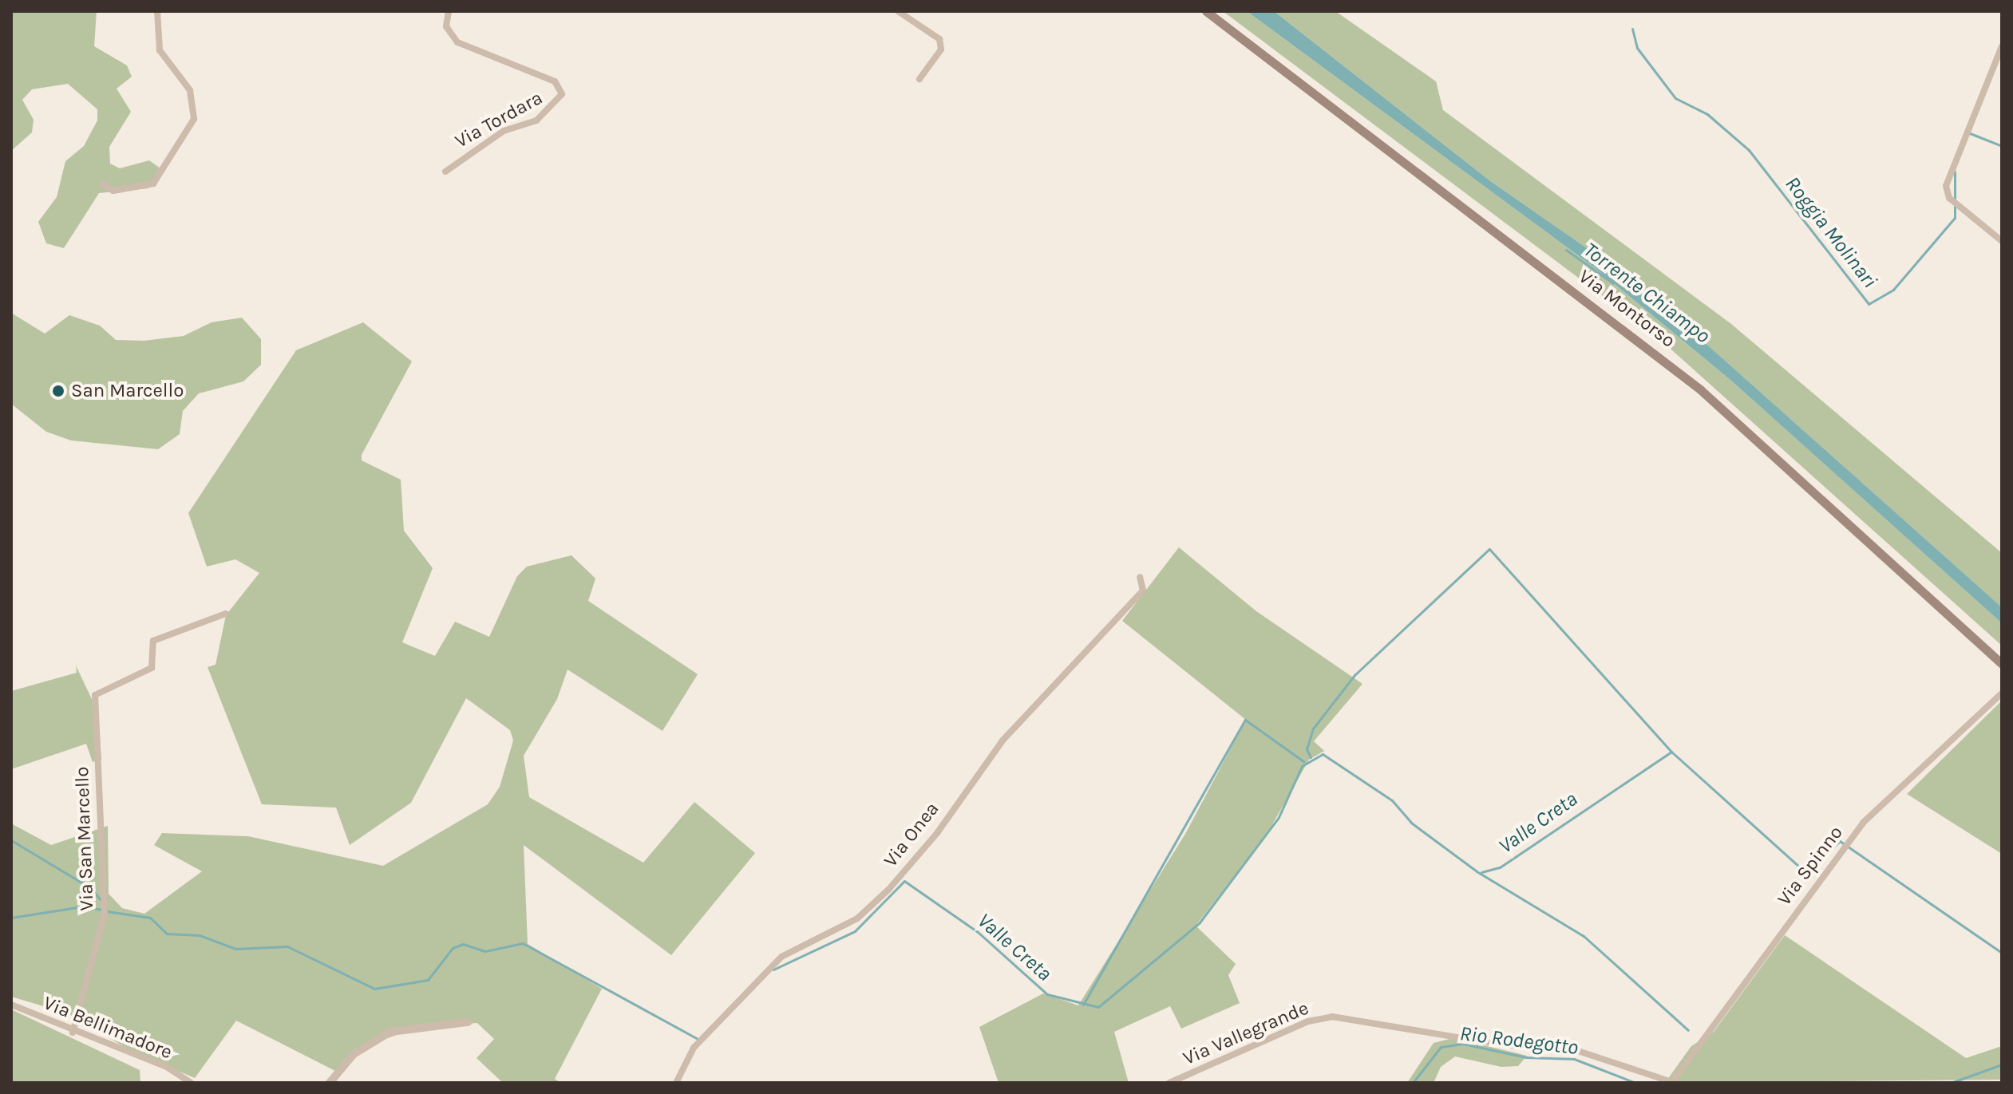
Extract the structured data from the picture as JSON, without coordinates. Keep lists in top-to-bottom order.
{
  "streets": {
    "main road": ["Via Montorso"],
    "street": [
      "Via Tordara",
      "Via Onea",
      "Via San Marcello",
      "Via Spinno",
      "Via Bellimadore",
      "Via Vallegrande"
    ]
  },
  "crossings": [
    ["Via San Marcello", "Via Bellimadore"],
    ["Via Spinno", "Via Vallegrande"]
  ],
  "water": [
    "Roggia Molinari",
    "Torrente Chiampo",
    "Valle Creta",
    "Rio Rodegotto"
  ],
  "places": ["San Marcello"]
}
